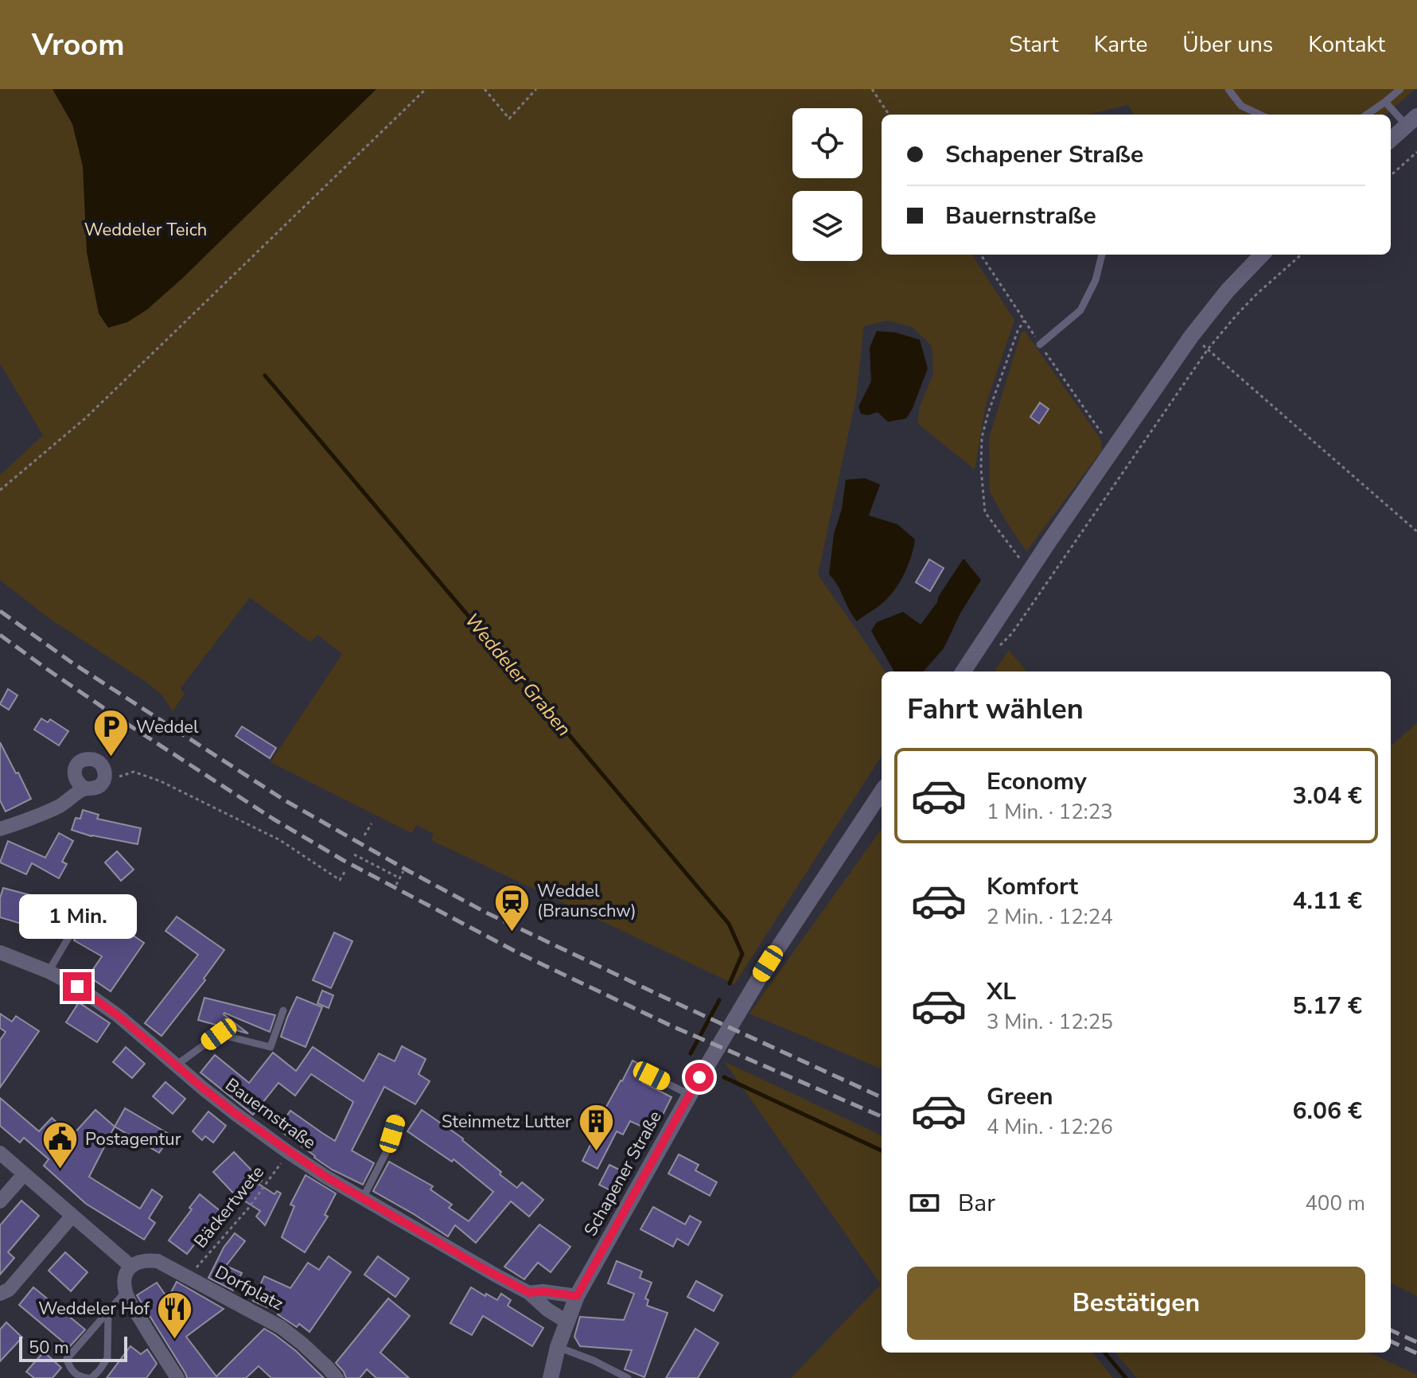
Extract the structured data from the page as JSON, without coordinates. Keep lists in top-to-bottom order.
{
  "streets": {
    "street": ["Bauernstraße", "Schapener Straße", "Dorfplatz"],
    "path": ["Bäckertwete"]
  },
  "crossings": [
    ["Bauernstraße", "Schapener Straße"],
    ["Bauernstraße", "Bäckertwete"],
    ["Bäckertwete", "Dorfplatz"]
  ],
  "water": ["Weddeler Graben"],
  "parks": ["Weddeler Teich"],
  "places": {
    "parking": ["Weddel"],
    "station": ["Weddel (Braunschw)"],
    "building": ["Steinmetz Lutter"],
    "public building": ["Postagentur"],
    "restaurant": ["Weddeler Hof"]
  },
  "scale_bar": "50 m",
  "page": {
    "header": "Vroom",
    "nav": [
      "Start",
      "Karte",
      "Über uns",
      "Kontakt"
    ],
    "banner": ["Schapener Straße", "Bauernstraße"],
    "heading": "Fahrt wählen",
    "list": [
      {
        "name": "Economy",
        "note": "1 Min. · 12:23",
        "value": "3.04 €"
      },
      {
        "name": "Komfort",
        "note": "2 Min. · 12:24",
        "value": "4.11 €"
      },
      {
        "name": "XL",
        "note": "3 Min. · 12:25",
        "value": "5.17 €"
      },
      {
        "name": "Green",
        "note": "4 Min. · 12:26",
        "value": "6.06 €"
      }
    ],
    "bubble": "1 Min.",
    "pay": ["Bar", "400 m"],
    "buttons": "Bestätigen",
    "scale": "50 m"
  }
}
